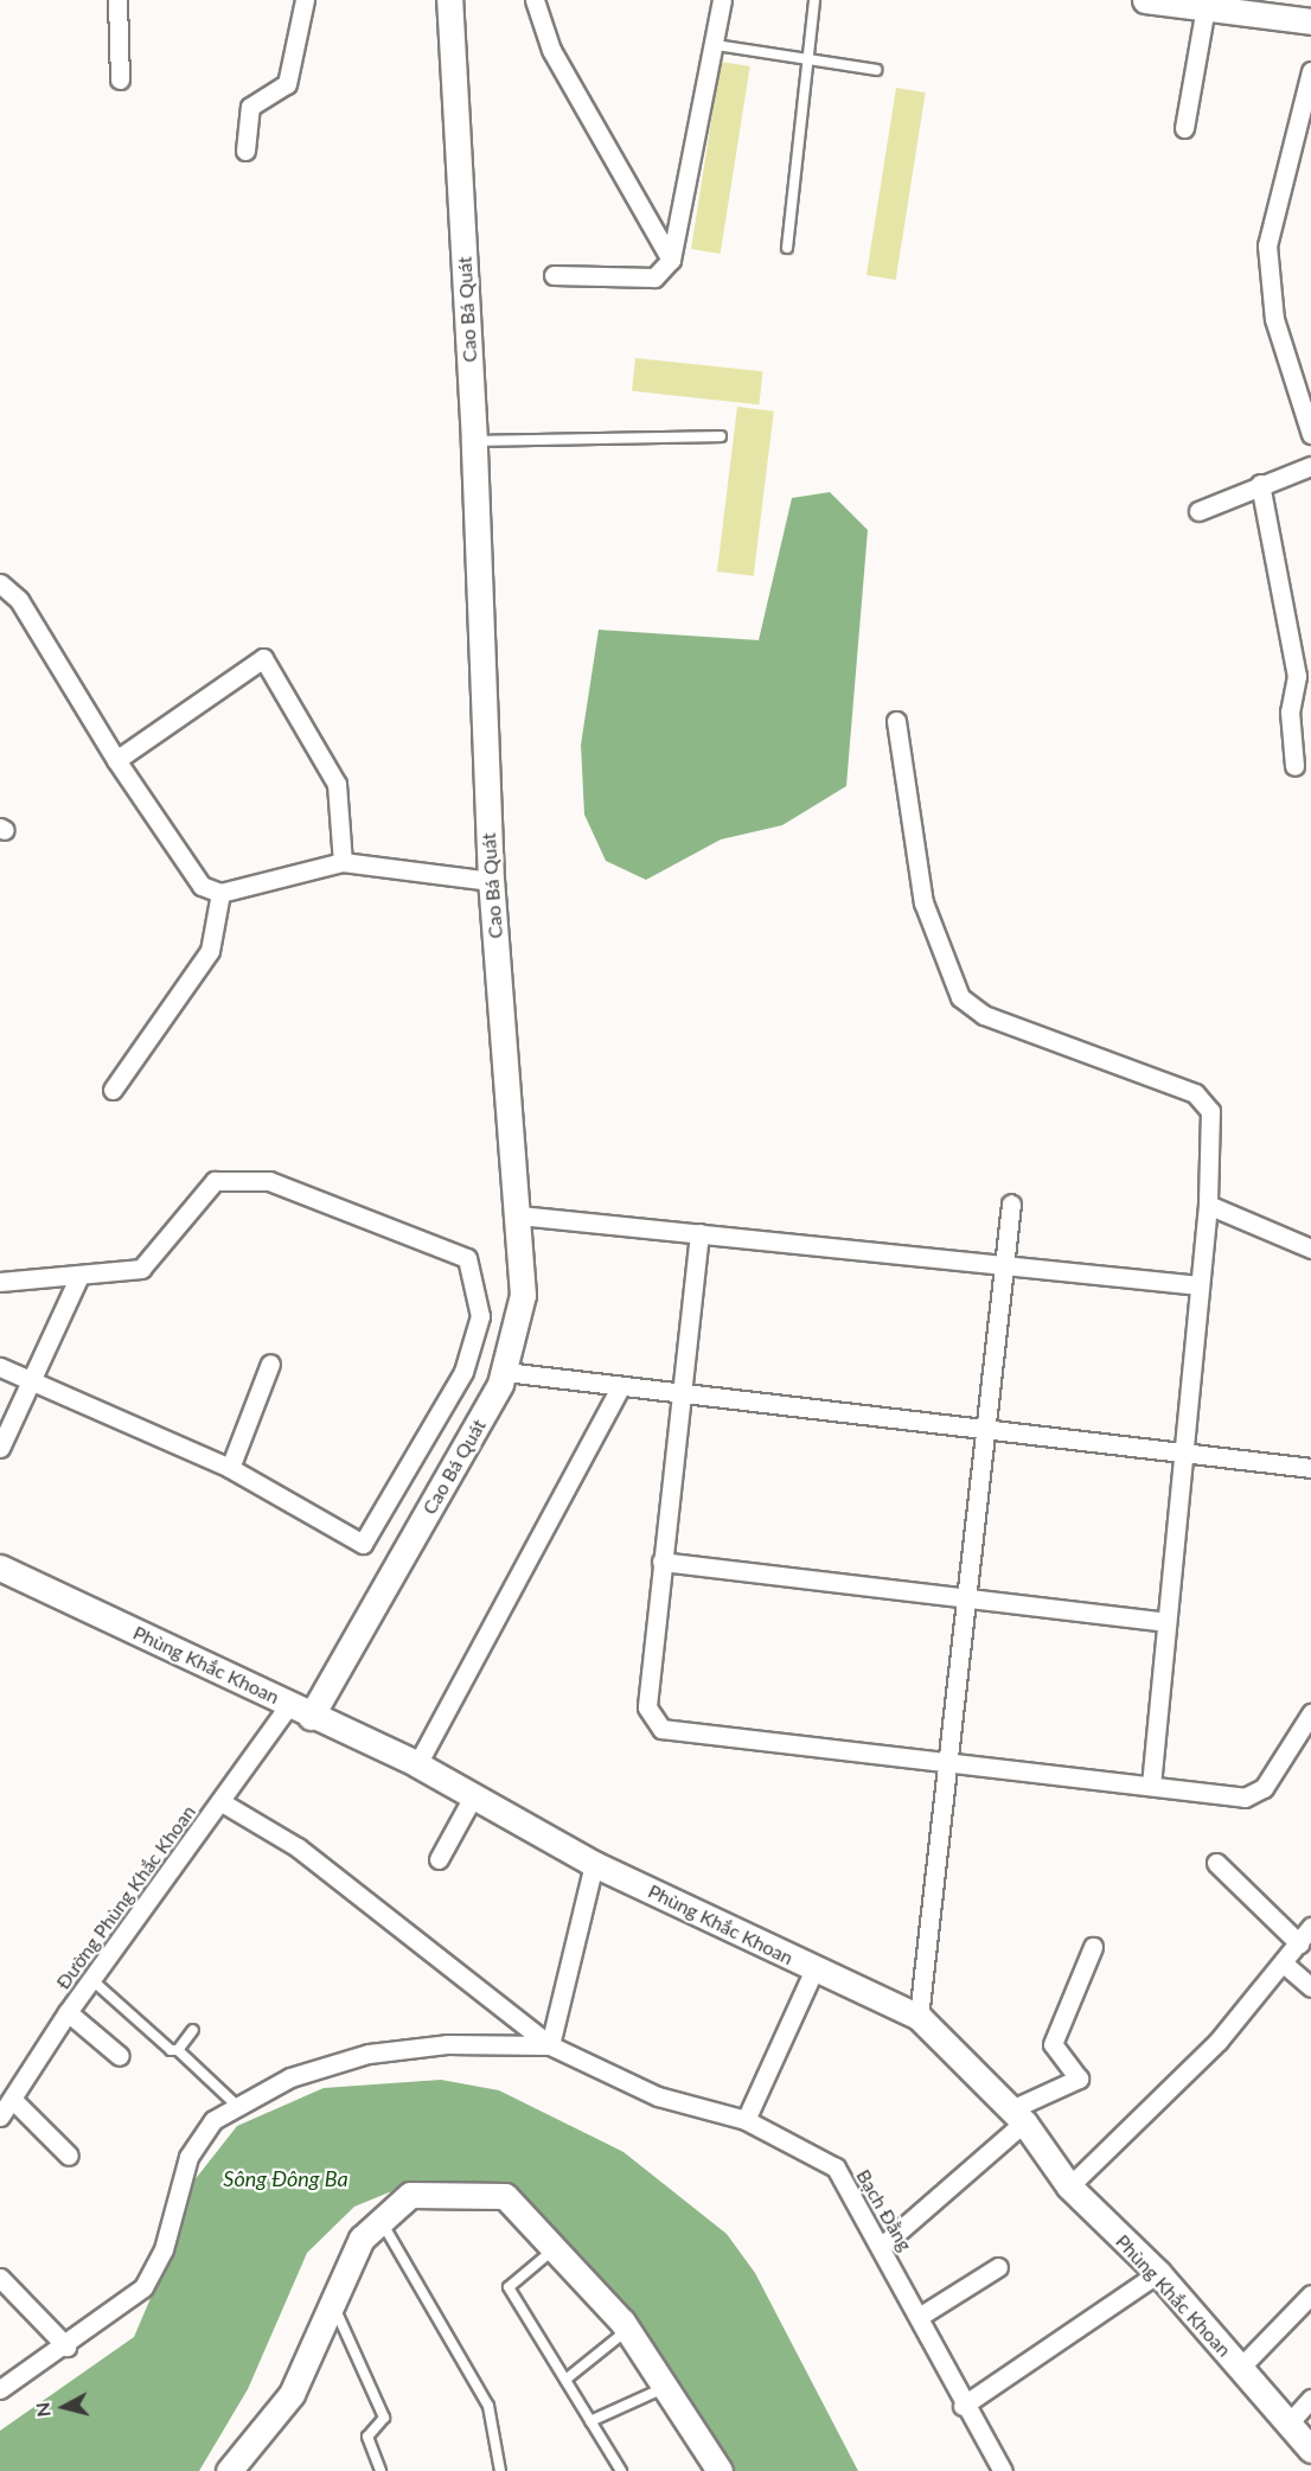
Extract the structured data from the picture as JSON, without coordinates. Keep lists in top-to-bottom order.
{
  "streets": {
    "street": [
      "Cao Bá Quát",
      "Phùng Khắc Khoan",
      "Đường Phùng Khắc Khoan",
      "Bạch Đằng"
    ]
  },
  "crossings": [
    ["Cao Bá Quát", "Phùng Khắc Khoan"],
    ["Cao Bá Quát", "Đường Phùng Khắc Khoan"],
    ["Phùng Khắc Khoan", "Đường Phùng Khắc Khoan"]
  ],
  "water": ["Sông Đông Ba"],
  "north": "left"
}
